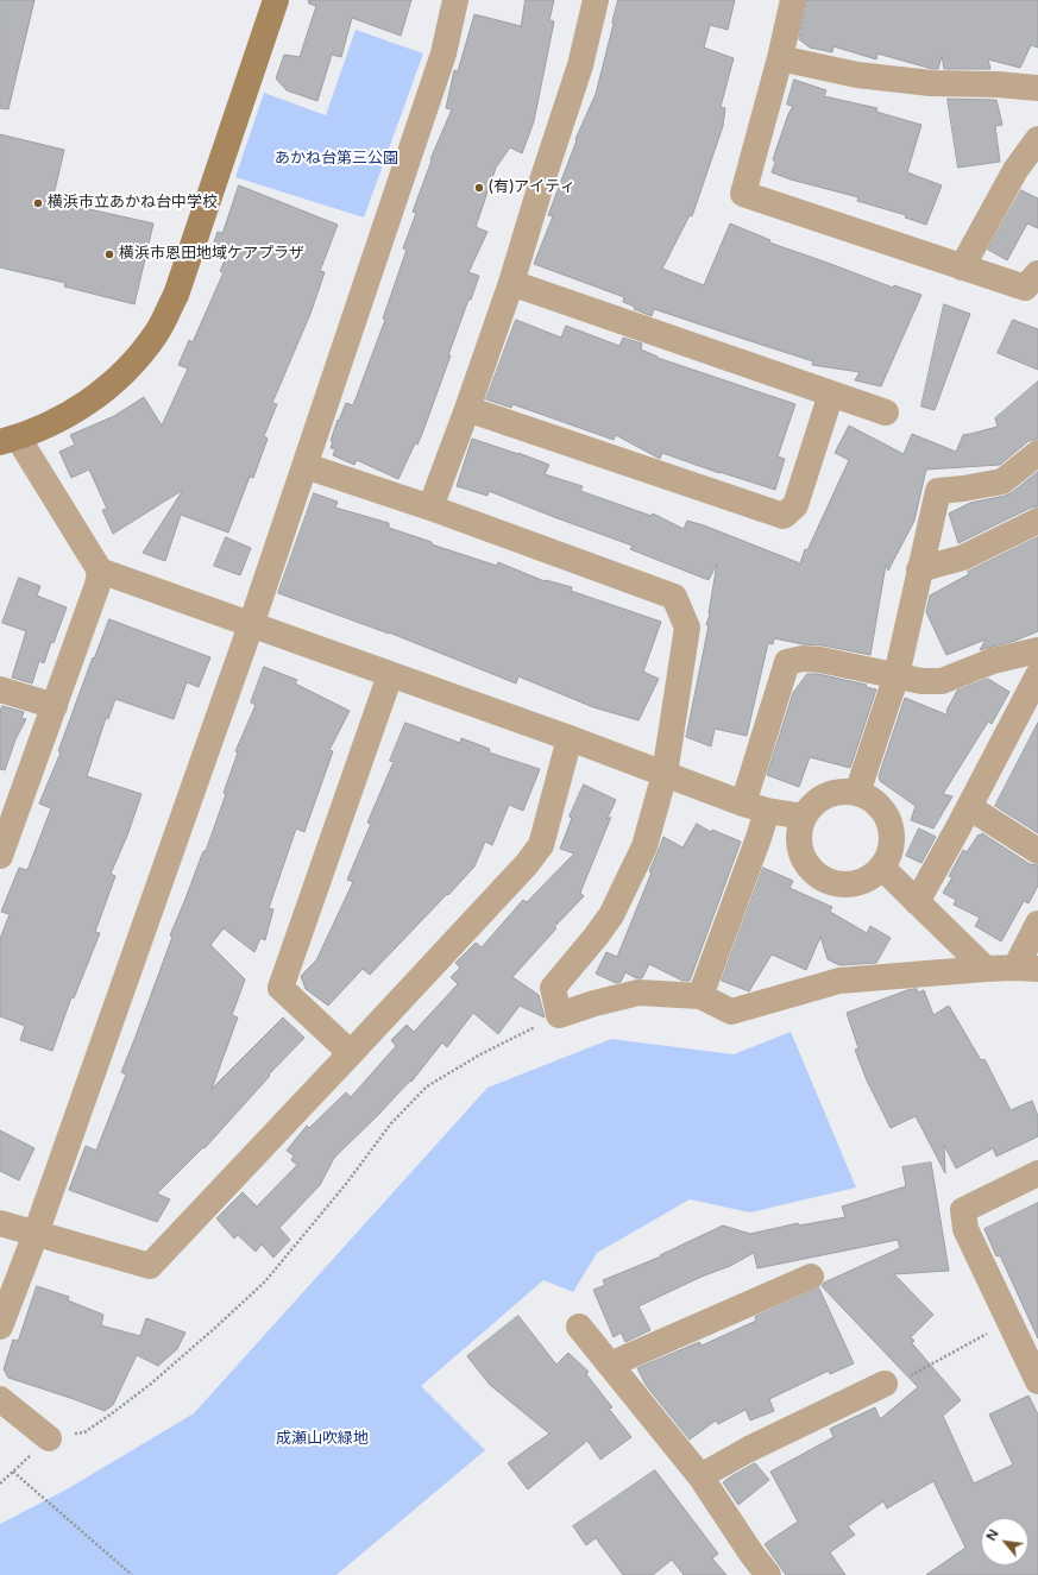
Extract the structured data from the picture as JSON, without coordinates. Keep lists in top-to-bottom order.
{
  "parks": ["あかね台第三公園", "成瀬山吹緑地"],
  "places": ["(有)アイティ", "横浜市立あかね台中学校", "横浜市恩田地域ケアプラザ"],
  "north": "top left"
}
